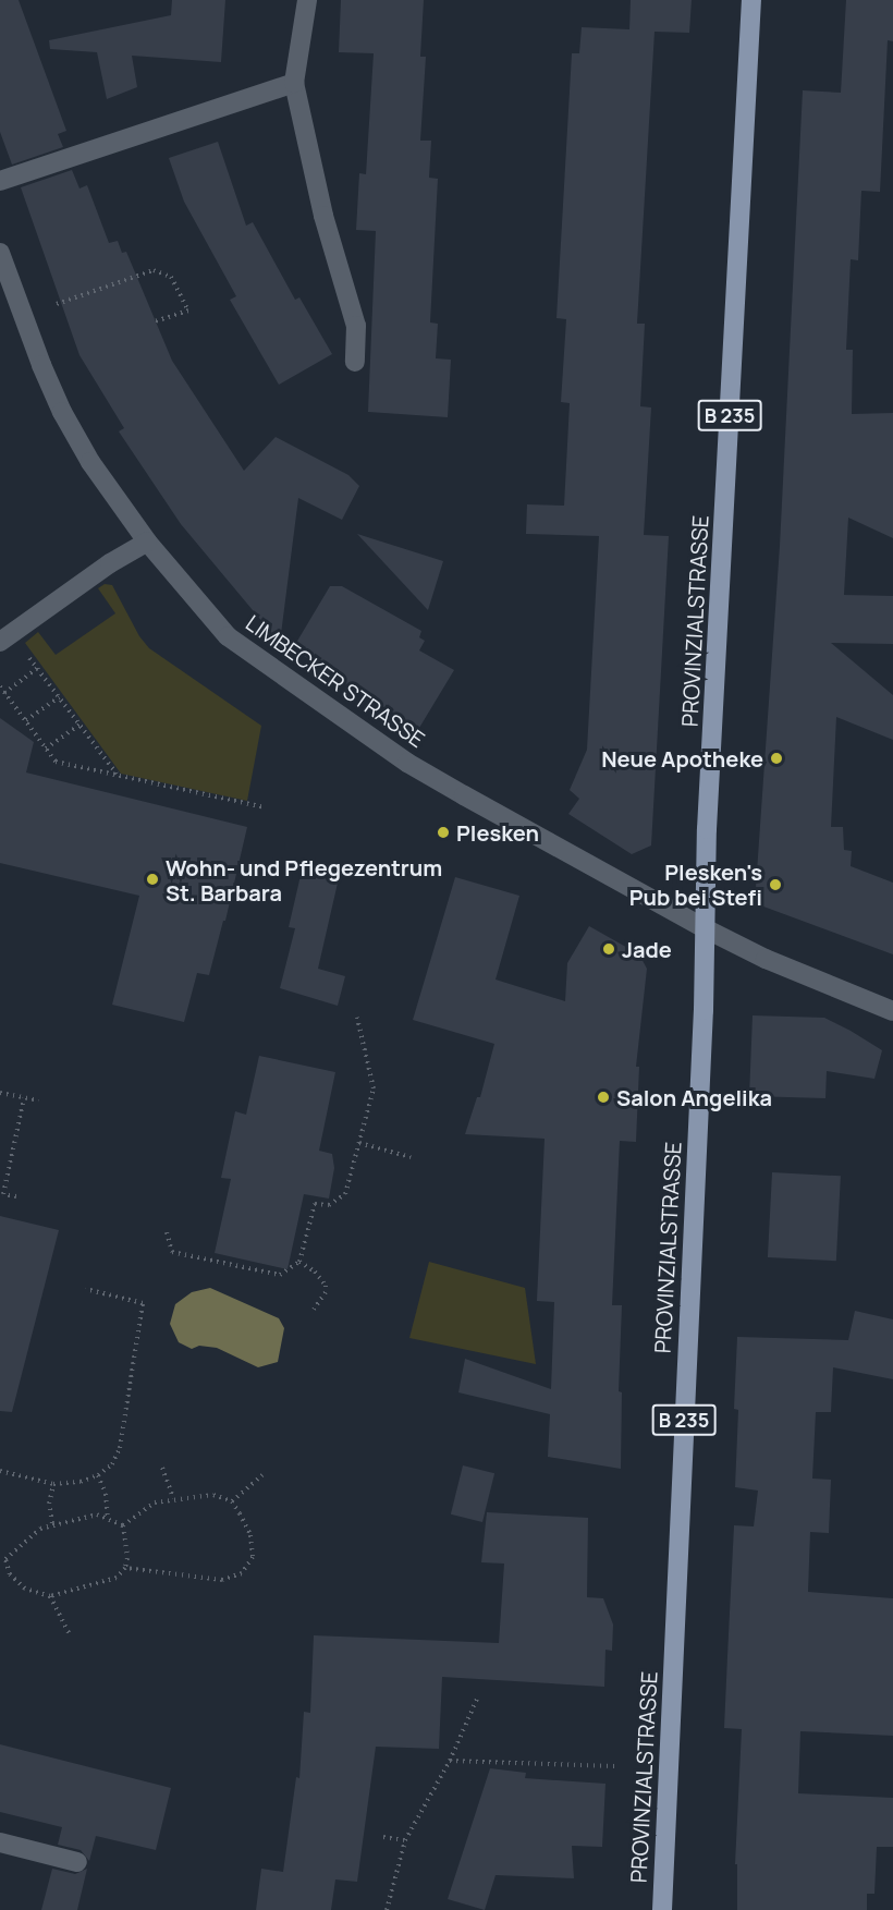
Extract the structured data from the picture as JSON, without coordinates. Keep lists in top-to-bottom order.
{
  "streets": {
    "main road": ["B 235", "PROVINZIALSTRASSE"],
    "street": ["LIMBECKER STRASSE"]
  },
  "crossings": [
    ["PROVINZIALSTRASSE", "LIMBECKER STRASSE"]
  ],
  "places": [
    "Neue Apotheke",
    "Plesken",
    "Wohn- und Pflegezentrum St. Barbara",
    "Plesken's Pub bei Stefi",
    "Jade",
    "Salon Angelika"
  ]
}
